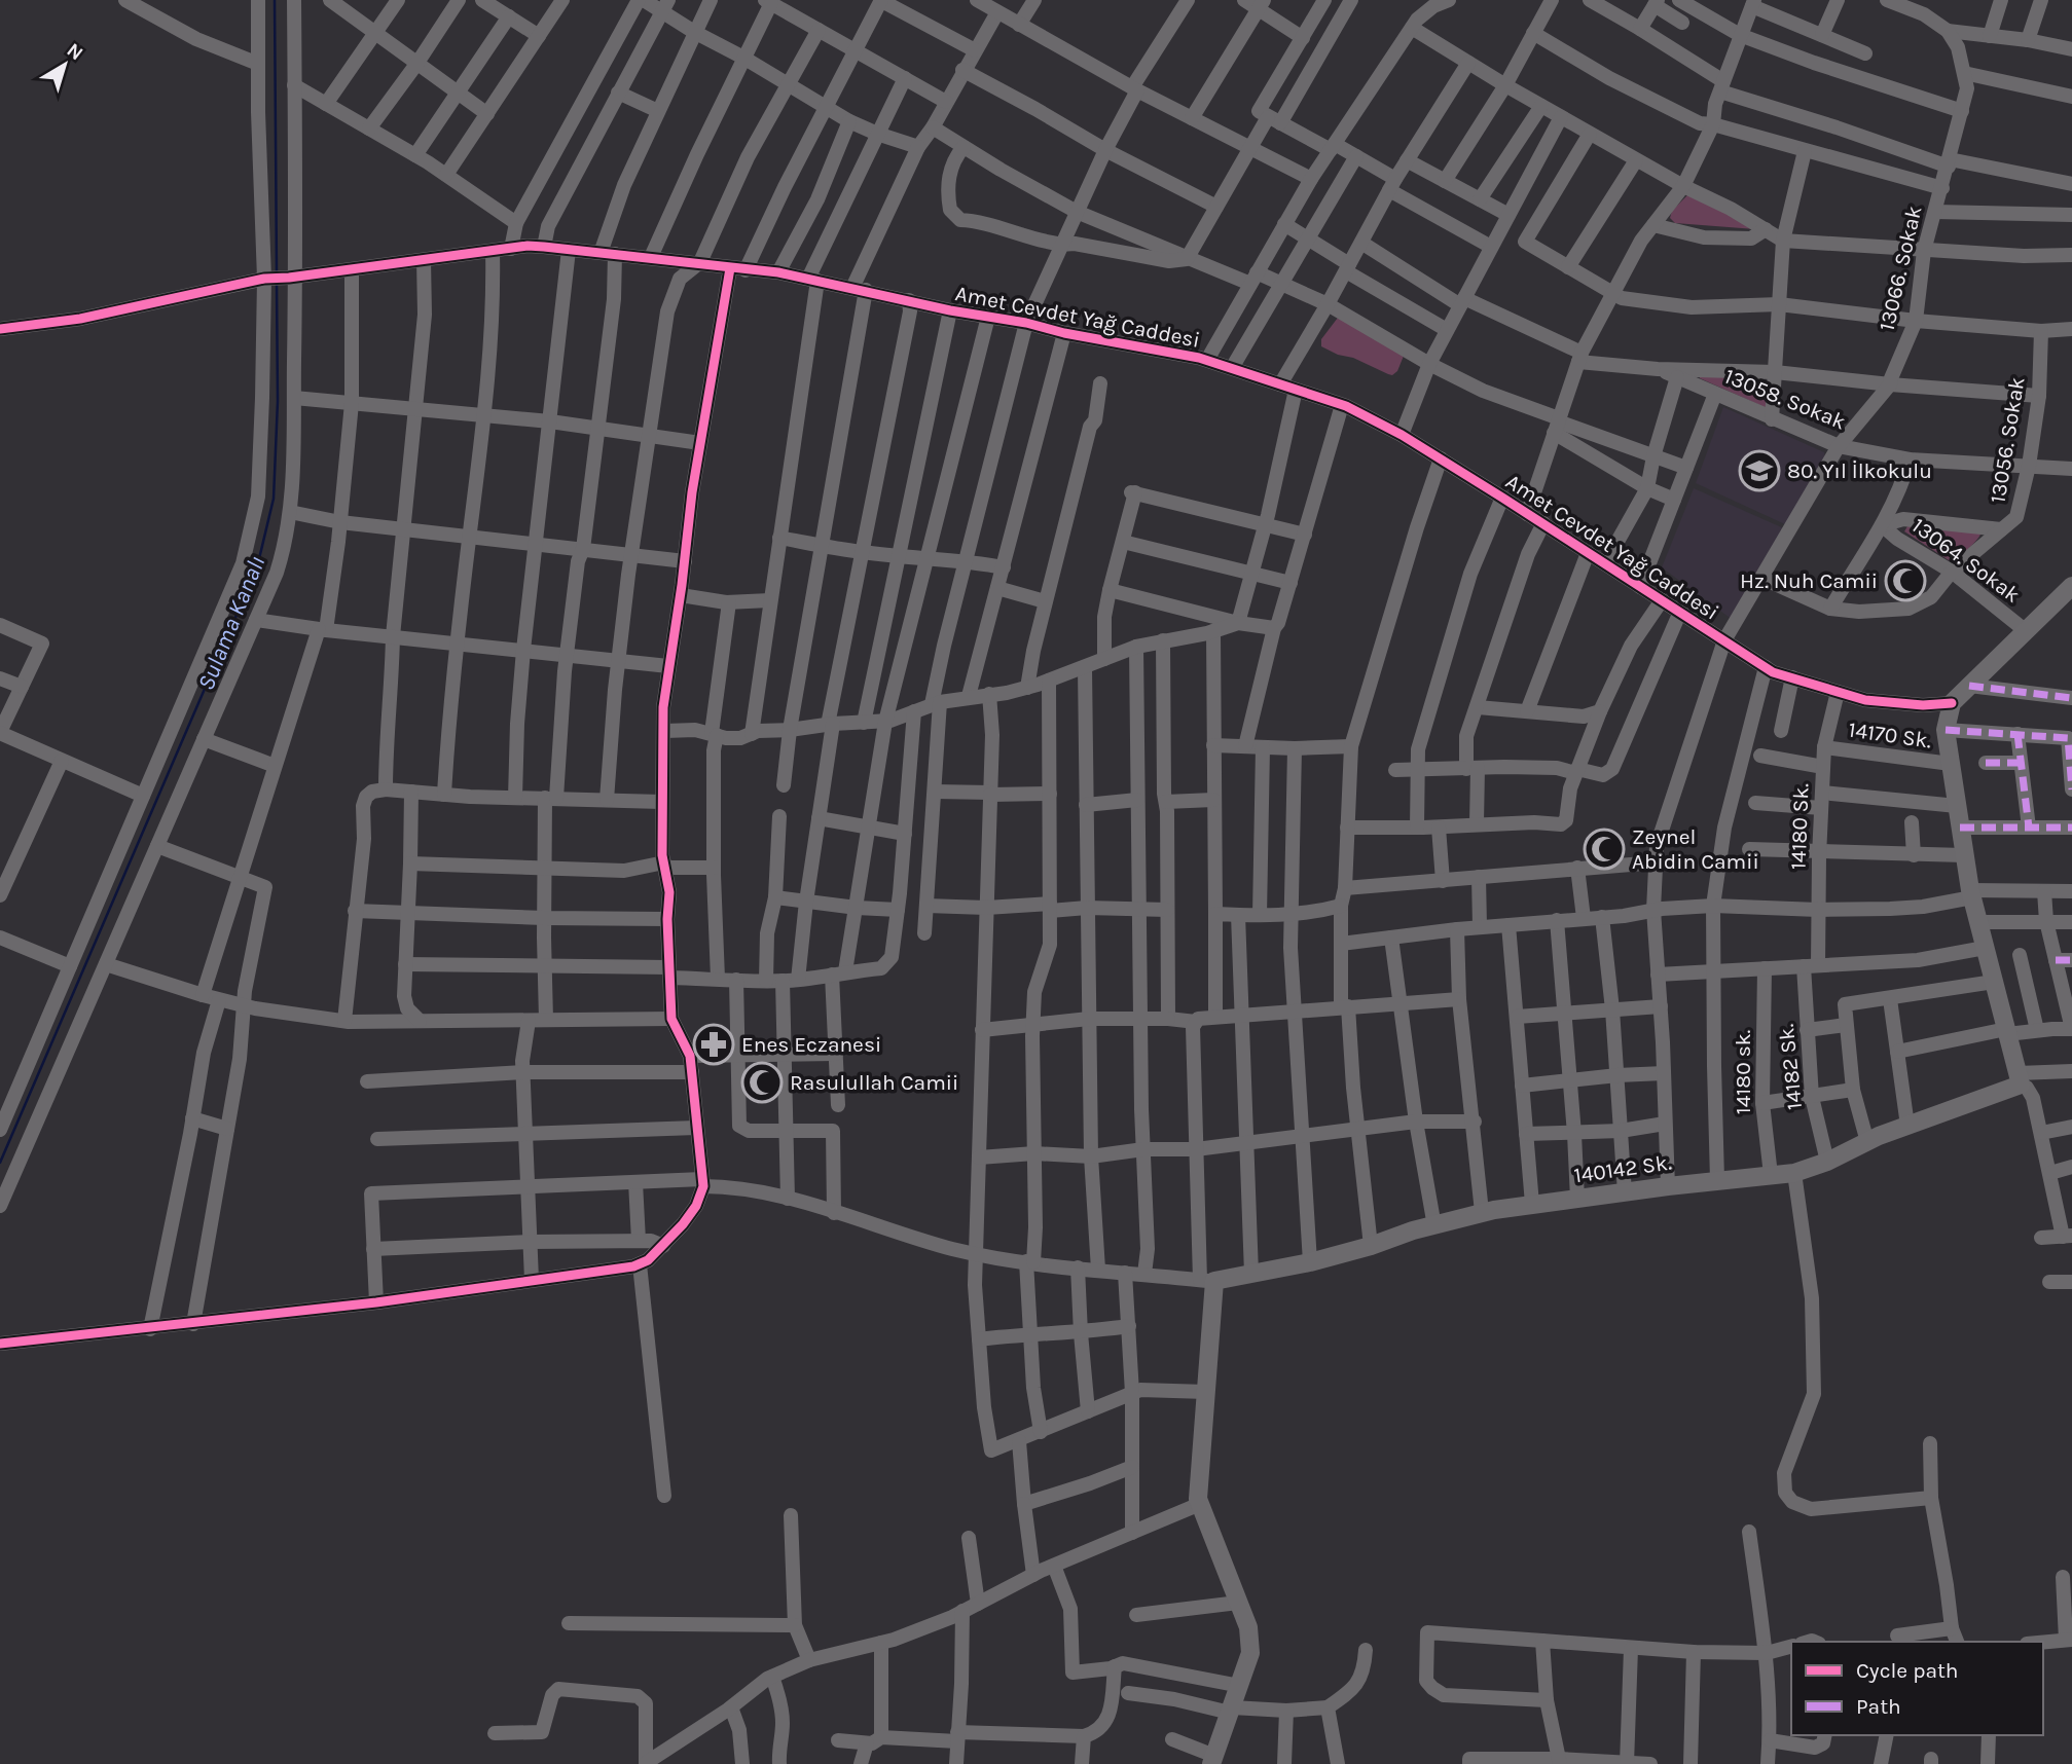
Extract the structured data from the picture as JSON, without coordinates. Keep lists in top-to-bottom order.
{
  "streets": {
    "main road": ["140142 Sk."],
    "street": [
      "13066. Sokak",
      "Amet Cevdet Yağ Caddesi",
      "13058. Sokak",
      "13056. Sokak",
      "13064. Sokak",
      "14170 Sk.",
      "14180 Sk.",
      "14182 Sk.",
      "14180 sk."
    ]
  },
  "crossings": [
    ["13066. Sokak", "Amet Cevdet Yağ Caddesi"],
    ["13066. Sokak", "13058. Sokak"],
    ["13066. Sokak", "13056. Sokak"],
    ["13066. Sokak", "140142 Sk."],
    ["Amet Cevdet Yağ Caddesi", "14180 Sk."],
    ["13058. Sokak", "13056. Sokak"],
    ["13056. Sokak", "13064. Sokak"],
    ["14170 Sk.", "14180 Sk."],
    ["14180 Sk.", "14182 Sk."],
    ["14182 Sk.", "140142 Sk."],
    ["14180 sk.", "140142 Sk."]
  ],
  "water": ["Sulama Kanalı"],
  "places": {
    "school or university": ["80. Yıl İlkokulu"],
    "mosque": ["Hz. Nuh Camii", "Zeynel Abidin Camii", "Rasulullah Camii"],
    "pharmacy": ["Enes Eczanesi"]
  },
  "legend": ["Cycle path", "Path"],
  "north": "top right"
}
